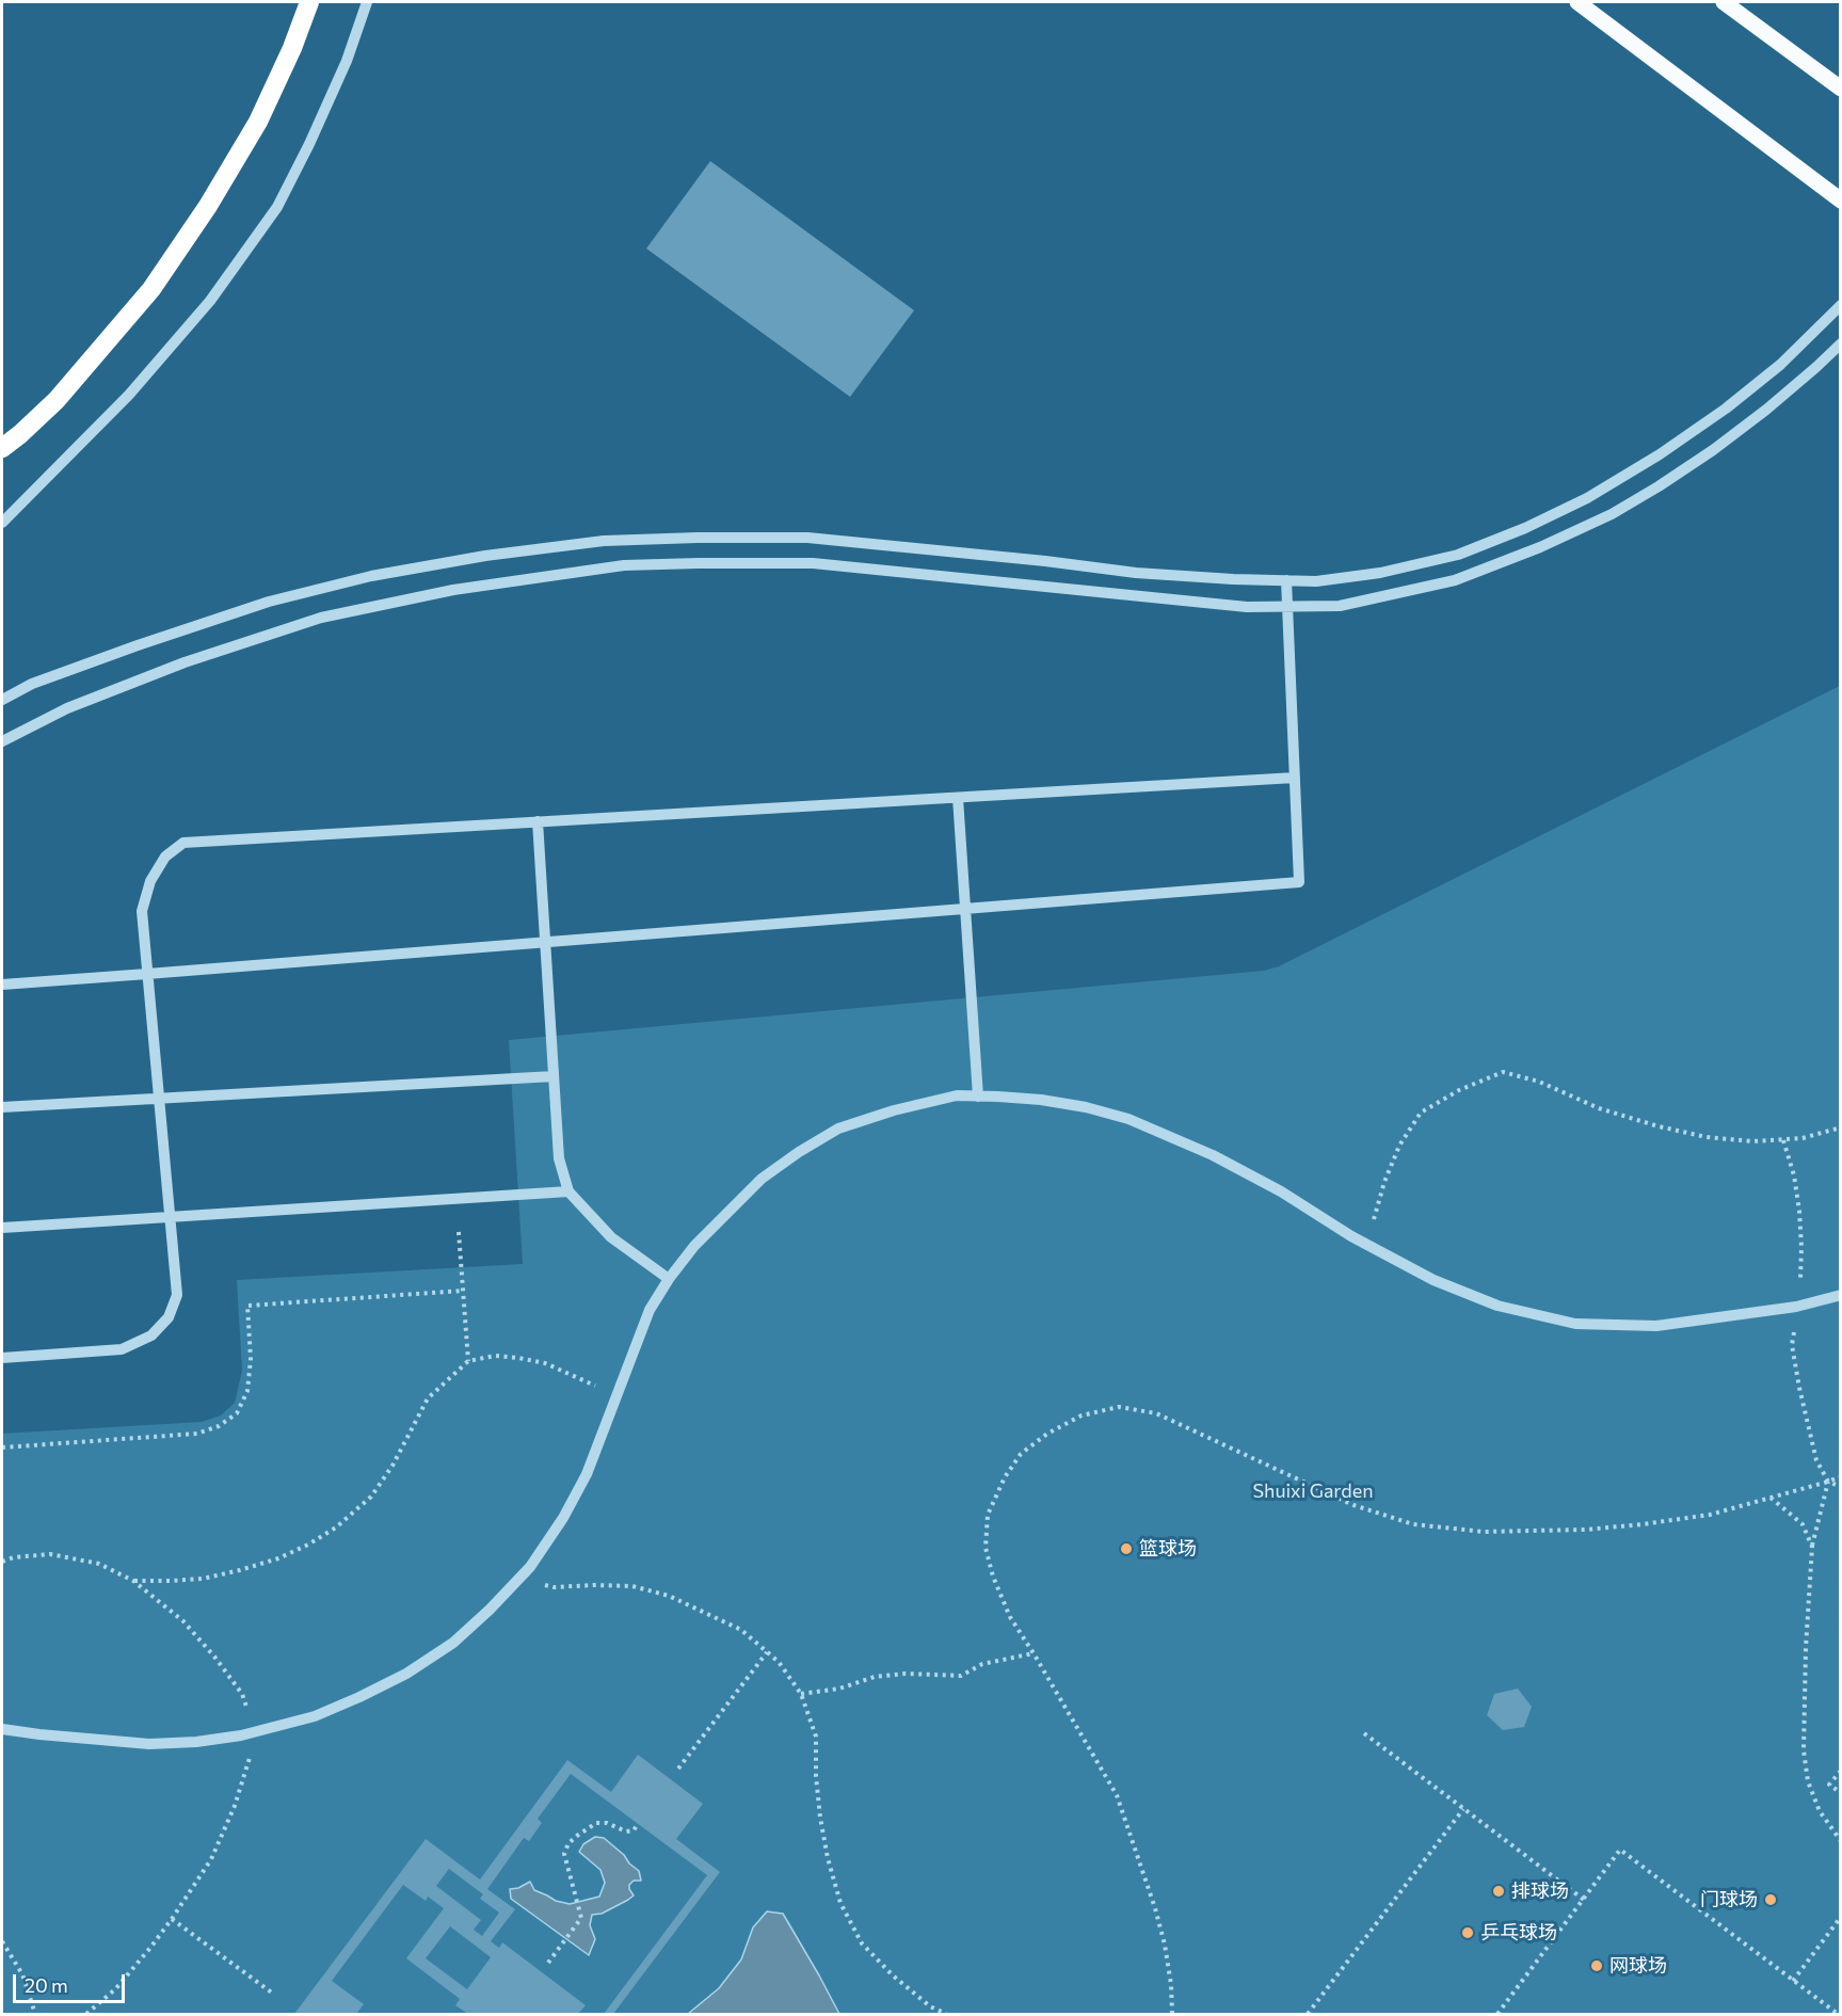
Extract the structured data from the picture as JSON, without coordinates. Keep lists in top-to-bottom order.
{
  "parks": ["Shuixi Garden"],
  "places": [
    "篮球场",
    "排球场",
    "‌门球场‌",
    "乒乓球场",
    "网球场"
  ],
  "scale_bar": "20 m"
}
